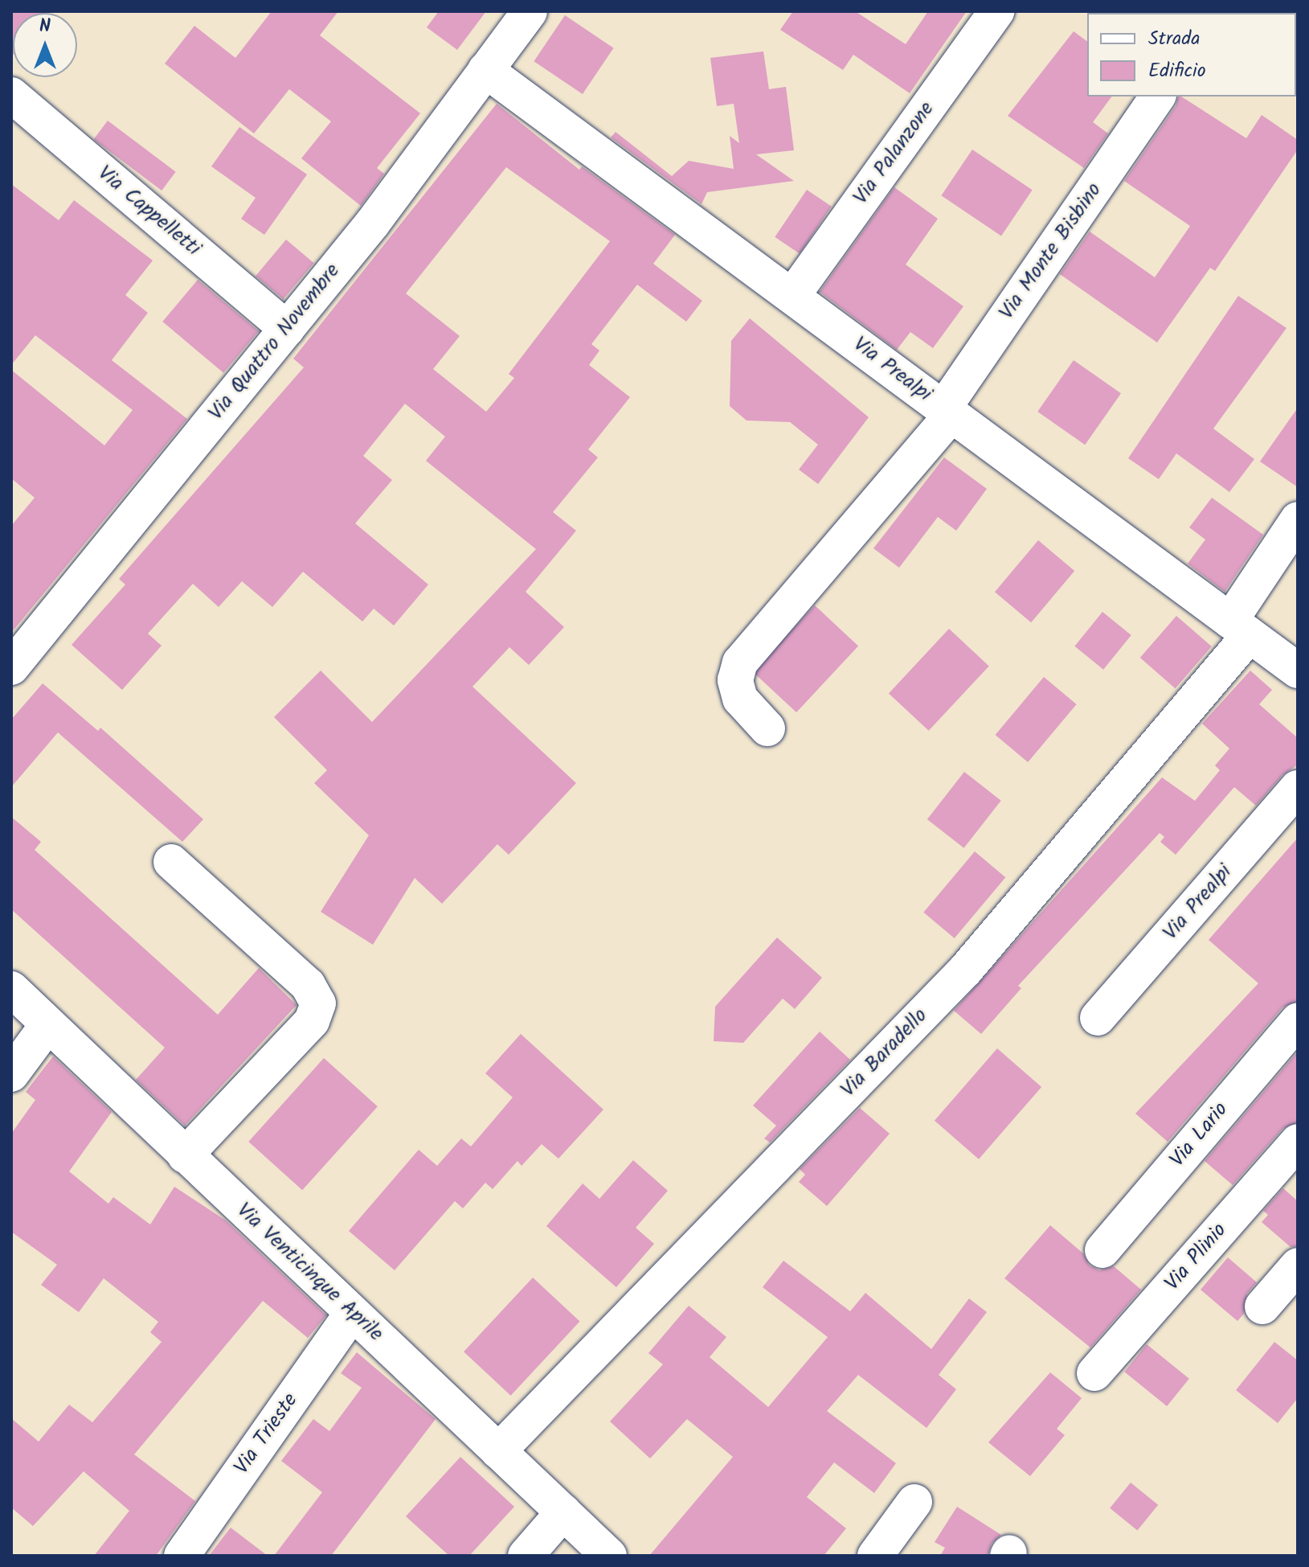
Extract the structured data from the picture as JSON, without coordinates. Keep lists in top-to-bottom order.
{
  "streets": {
    "street": [
      "Via Palanzone",
      "Via Cappelletti",
      "Via Monte Bisbino",
      "Via Quattro Novembre",
      "Via Prealpi",
      "Via Baradello",
      "Via Lario",
      "Via Plinio",
      "Via Venticinque Aprile",
      "Via Trieste"
    ]
  },
  "crossings": [
    ["Via Palanzone", "Via Prealpi"],
    ["Via Cappelletti", "Via Quattro Novembre"],
    ["Via Monte Bisbino", "Via Prealpi"],
    ["Via Quattro Novembre", "Via Prealpi"],
    ["Via Prealpi", "Via Baradello"],
    ["Via Baradello", "Via Venticinque Aprile"],
    ["Via Venticinque Aprile", "Via Trieste"]
  ],
  "legend": ["Strada", "Edificio"],
  "north": "top"
}
